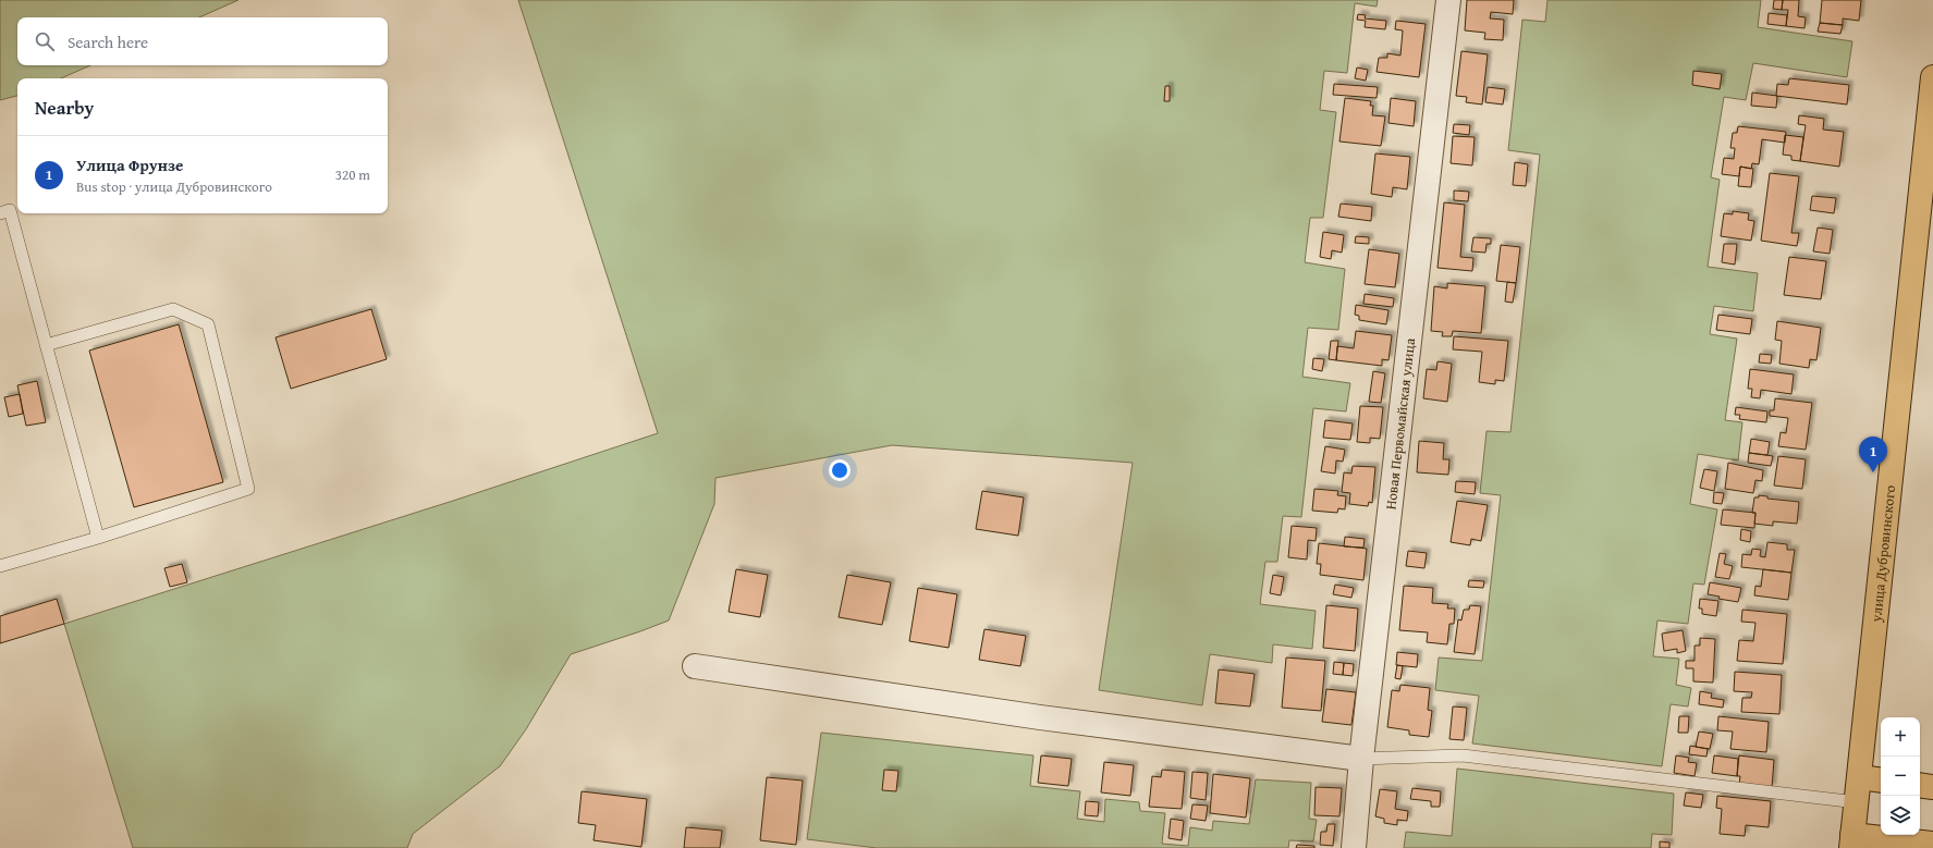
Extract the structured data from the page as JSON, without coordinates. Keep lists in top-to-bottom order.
{
  "streets": {
    "main road": ["улица Дубровинского"],
    "street": ["Новая Первомайская улица"]
  },
  "page": {
    "search": "Search here",
    "heading": "Nearby",
    "list": [
      {
        "mark": "1",
        "name": "Улица Фрунзе",
        "note": "Bus stop · улица Дубровинского",
        "value": "320 m"
      }
    ],
    "pins": "1",
    "map_buttons": ["+", "−"]
  }
}
